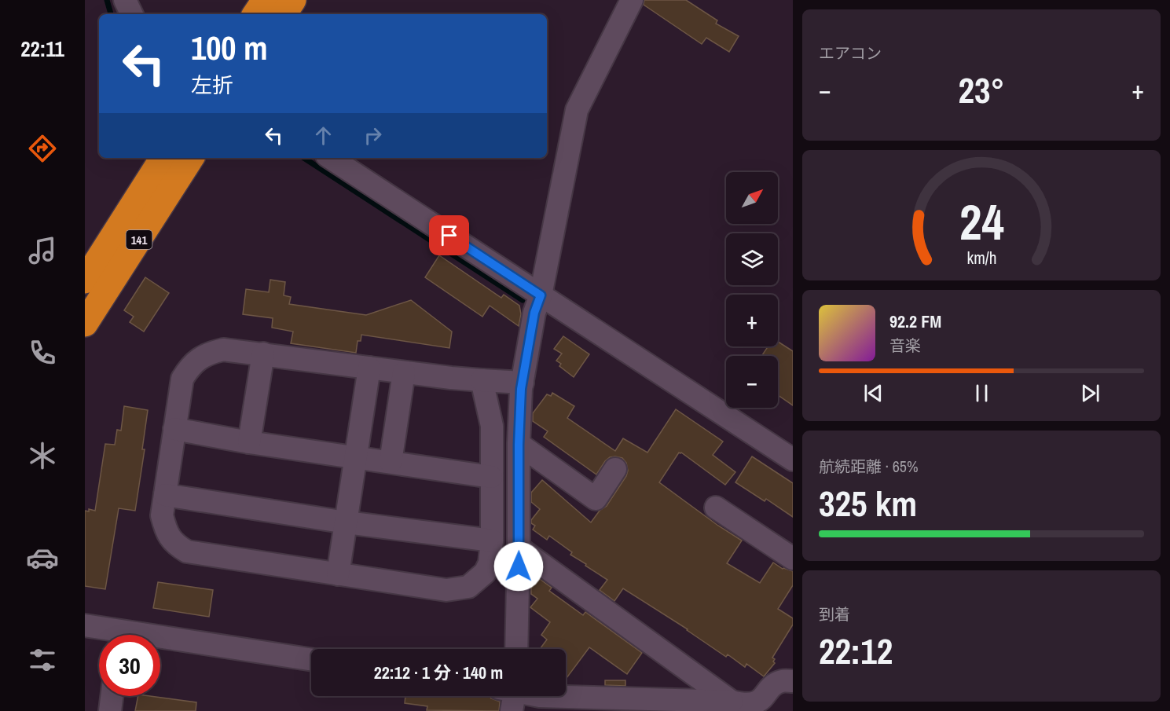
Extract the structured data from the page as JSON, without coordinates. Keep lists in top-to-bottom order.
{
  "streets": {
    "highway": ["141"]
  },
  "north": "top right",
  "page": {
    "tabs": "22:11",
    "tile": [
      "エアコン",
      ["航続距離 · 65%", "325 km"],
      ["到着", "22:12"]
    ],
    "turn": ["100 m", "左折"],
    "heat": ["−", "23°", "+"],
    "map_buttons": ["+", "−"],
    "song": ["92.2 FM", "音楽"],
    "limit": "30",
    "trip": "22:12 · 1 分 · 140 m",
    "gauge": ["24", "km/h"]
  }
}
